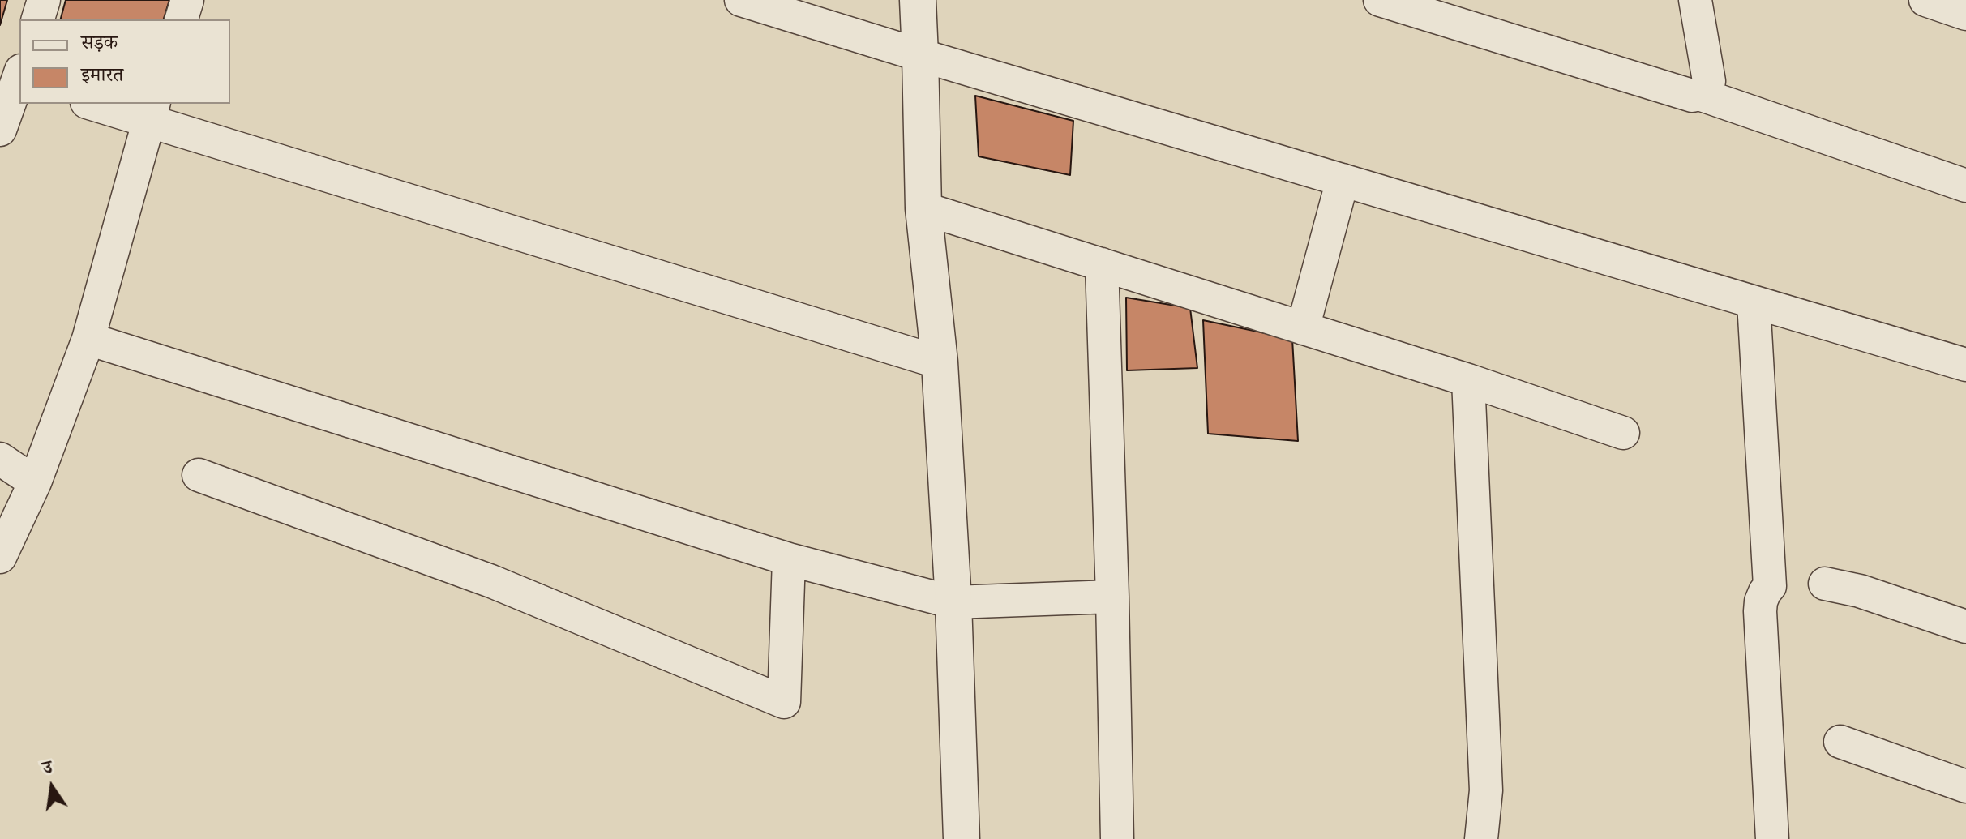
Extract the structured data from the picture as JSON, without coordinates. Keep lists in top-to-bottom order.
{
  "legend": ["सड़क", "इमारत"],
  "north": "top"
}
